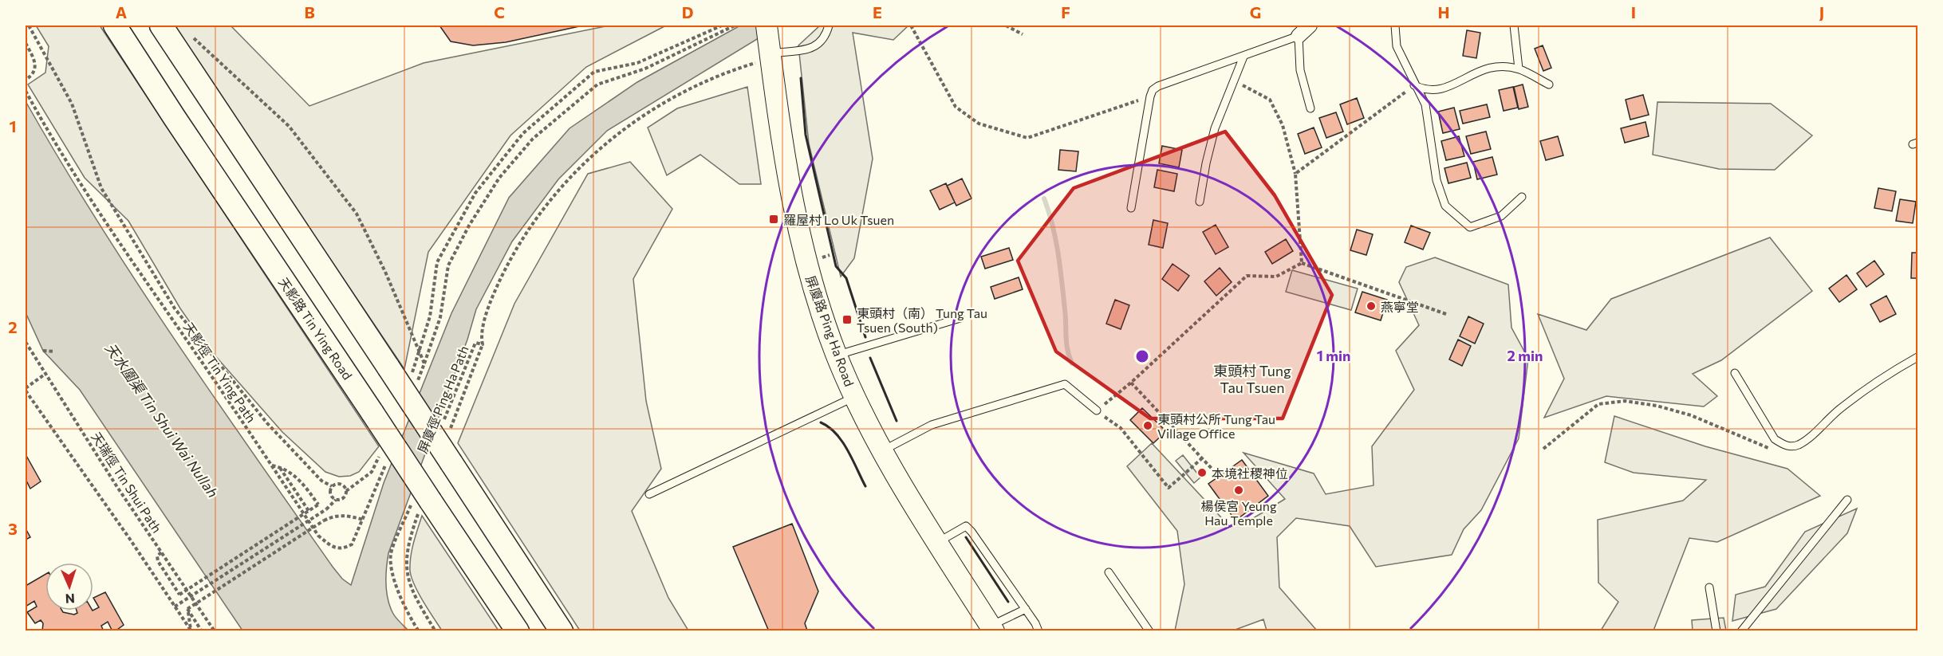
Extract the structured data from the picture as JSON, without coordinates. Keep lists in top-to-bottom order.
{
  "streets": {
    "main road": ["天影路 Tin Ying Road"],
    "street": ["屏廈路 Ping Ha Road"],
    "path": ["天影徑 Tin Ying Path", "屏廈徑 Ping Ha Path", "天瑞徑 Tin Shui Path"]
  },
  "crossings": [
    ["屏廈路 Ping Ha Road", "屏廈徑 Ping Ha Path"]
  ],
  "districts": ["東頭村 Tung Tau Tsuen"],
  "water": ["天水圍渠 Tin Shui Wai Nullah"],
  "places": {
    "transit": ["羅屋村 Lo Uk Tsuen", "東頭村（南） Tung Tau Tsuen (South)"],
    "other": [
      "燕寧堂",
      "東頭村公所 Tung Tau Village Office",
      "本境社稷神位",
      "楊侯宮 Yeung Hau Temple"
    ]
  },
  "north": "bottom",
  "grid": {
    "columns": [
      "A",
      "B",
      "C",
      "D",
      "E",
      "F",
      "G",
      "H",
      "I",
      "J"
    ],
    "rows": ["1", "2", "3"]
  },
  "rings": ["1 min", "2 min"]
}
